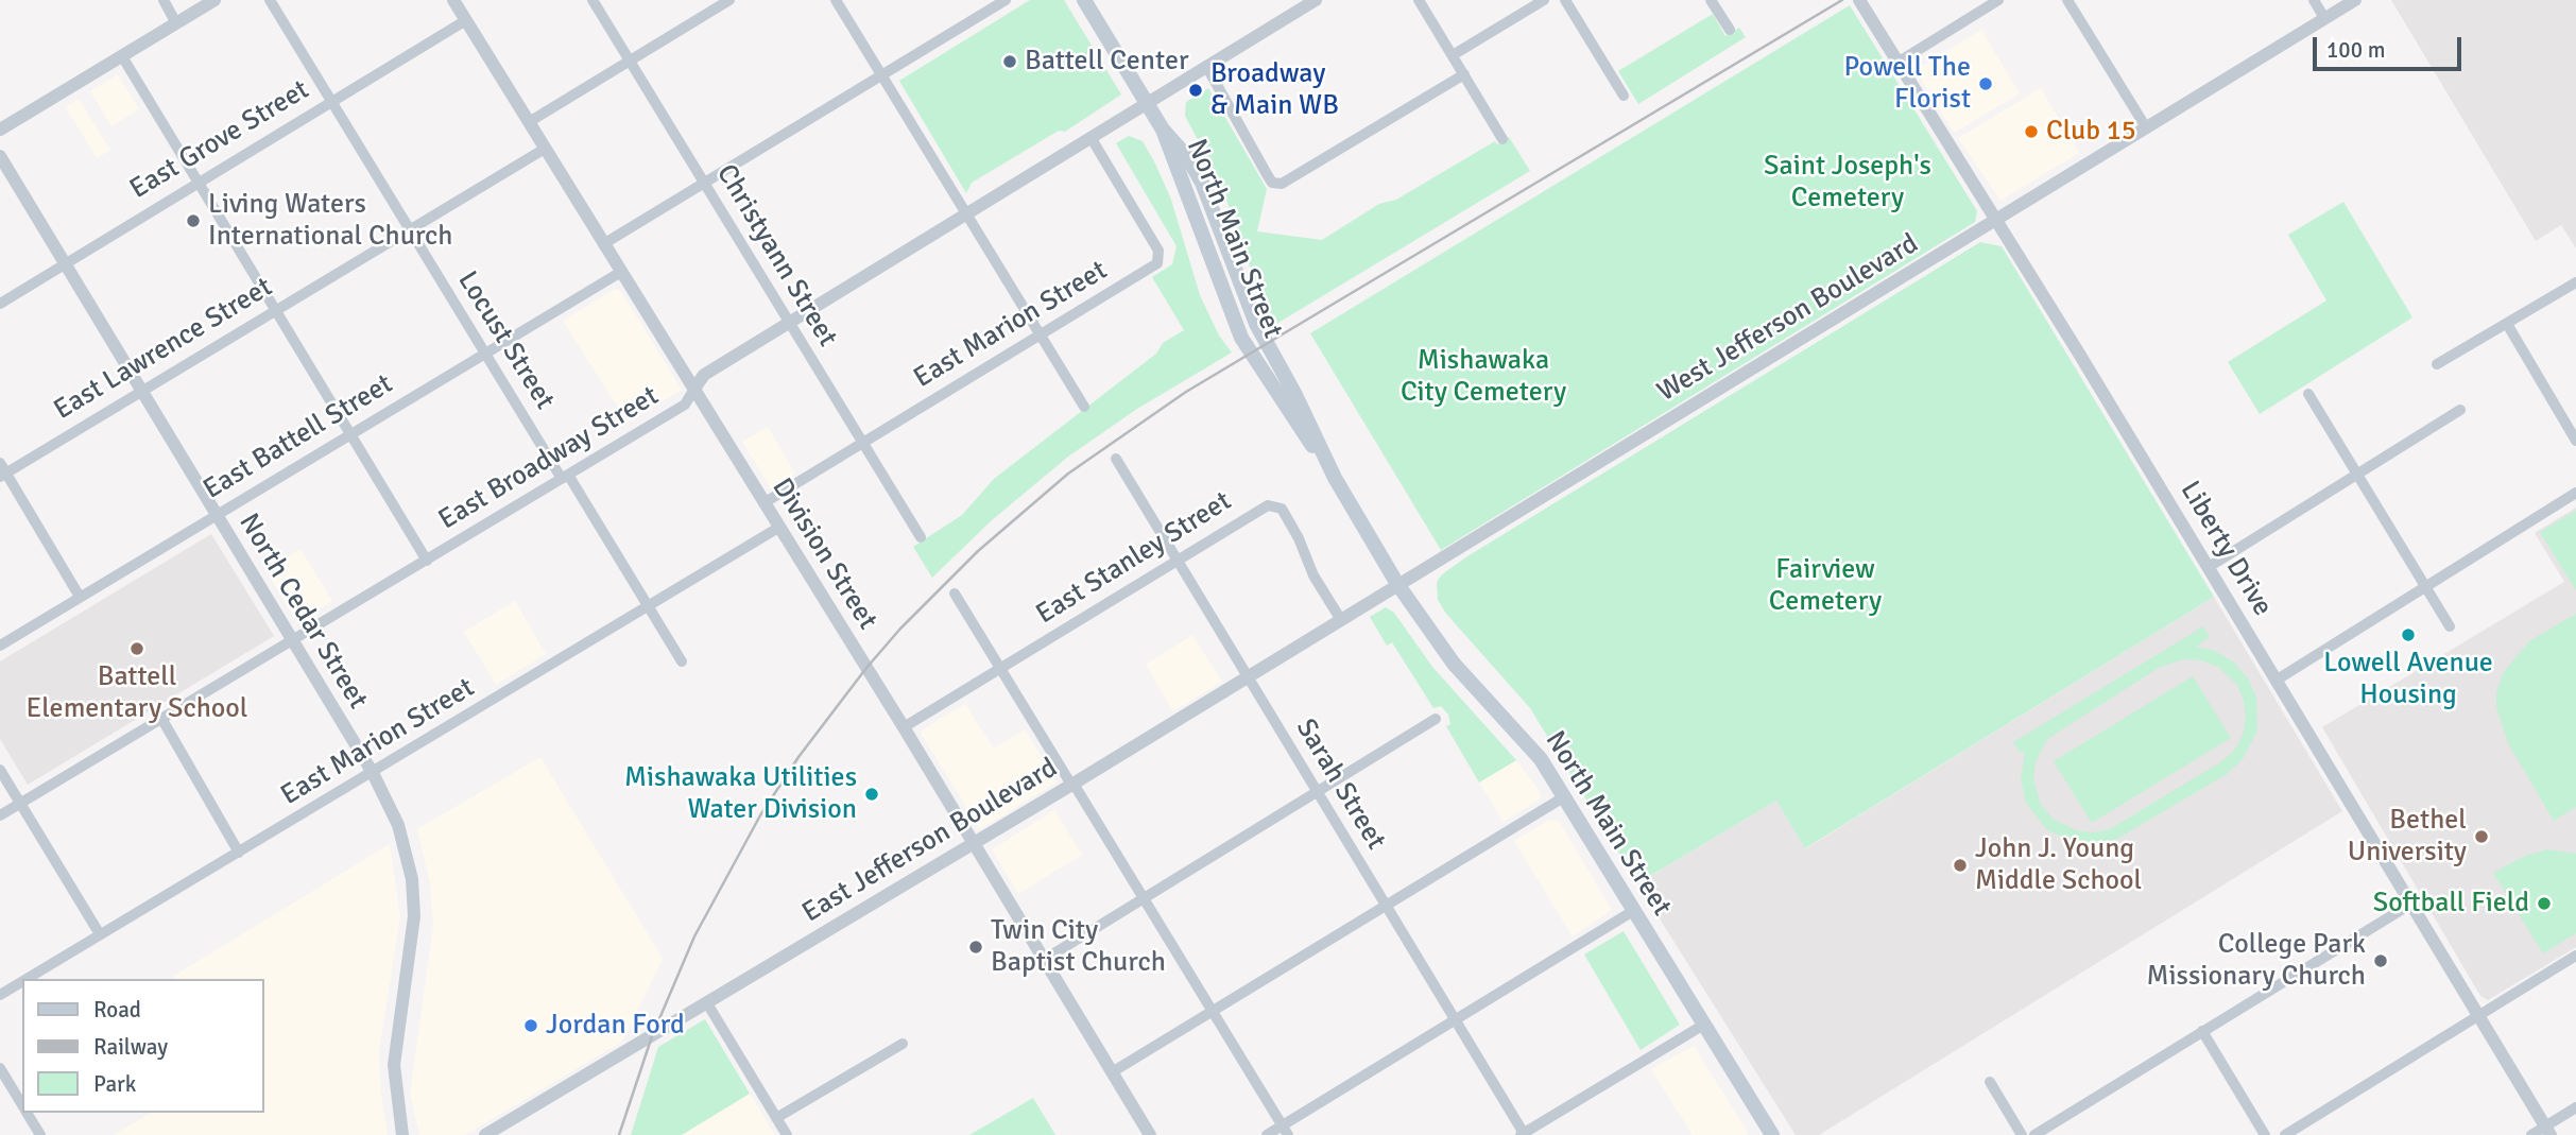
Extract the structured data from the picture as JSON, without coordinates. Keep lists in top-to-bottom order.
{
  "streets": {
    "main road": ["North Main Street"],
    "street": [
      "East Grove Street",
      "Christyann Street",
      "West Jefferson Boulevard",
      "East Marion Street",
      "Locust Street",
      "East Lawrence Street",
      "East Battell Street",
      "East Broadway Street",
      "Liberty Drive",
      "Division Street",
      "East Stanley Street",
      "North Cedar Street",
      "Sarah Street",
      "East Jefferson Boulevard"
    ]
  },
  "crossings": [
    ["East Grove Street", "Locust Street"],
    ["East Grove Street", "Division Street"],
    ["East Grove Street", "North Cedar Street"],
    ["North Main Street", "West Jefferson Boulevard"],
    ["North Main Street", "East Broadway Street"],
    ["North Main Street", "East Jefferson Boulevard"],
    ["Christyann Street", "East Marion Street"],
    ["Christyann Street", "East Broadway Street"],
    ["West Jefferson Boulevard", "Liberty Drive"],
    ["West Jefferson Boulevard", "East Jefferson Boulevard"],
    ["East Marion Street", "Locust Street"],
    ["East Marion Street", "East Broadway Street"],
    ["East Marion Street", "Division Street"],
    ["East Marion Street", "North Cedar Street"],
    ["Locust Street", "East Lawrence Street"],
    ["Locust Street", "East Battell Street"],
    ["Locust Street", "East Broadway Street"],
    ["East Lawrence Street", "Division Street"],
    ["East Lawrence Street", "North Cedar Street"],
    ["East Battell Street", "Division Street"],
    ["East Battell Street", "North Cedar Street"],
    ["East Broadway Street", "Division Street"],
    ["East Broadway Street", "North Cedar Street"],
    ["Division Street", "East Stanley Street"],
    ["Division Street", "East Jefferson Boulevard"],
    ["East Stanley Street", "Sarah Street"],
    ["East Stanley Street", "East Jefferson Boulevard"],
    ["Sarah Street", "East Jefferson Boulevard"]
  ],
  "parks": ["Saint Joseph's Cemetery", "Mishawaka City Cemetery", "Fairview Cemetery"],
  "places": [
    "Battell Center",
    "Powell The Florist",
    "Broadway & Main WB",
    "Club 15",
    "Living Waters International Church",
    "Lowell Avenue Housing",
    "Battell Elementary School",
    "Mishawaka Utilities Water Division",
    "Bethel University",
    "John J. Young Middle School",
    "Softball Field",
    "Twin City Baptist Church",
    "College Park Missionary Church",
    "Jordan Ford"
  ],
  "legend": ["Road", "Railway", "Park"],
  "scale_bar": "100 m"
}
